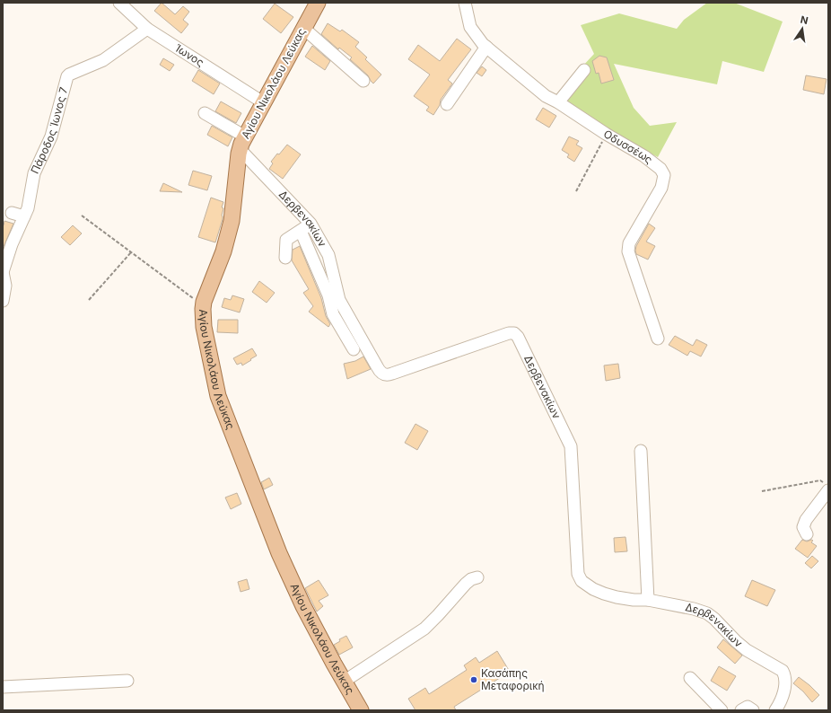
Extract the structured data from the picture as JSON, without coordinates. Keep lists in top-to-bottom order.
{
  "streets": {
    "main road": ["Αγίου Νικολάου Λεύκας"],
    "street": [
      "Ίωνος",
      "Πάροδος Ίωνος 7",
      "Οδυσσέως",
      "Δερβενακίων"
    ]
  },
  "crossings": [
    ["Ίωνος", "Αγίου Νικολάου Λεύκας"],
    ["Ίωνος", "Πάροδος Ίωνος 7"],
    ["Αγίου Νικολάου Λεύκας", "Δερβενακίων"]
  ],
  "places": ["Κασάπης Μεταφορική"],
  "north": "top"
}
